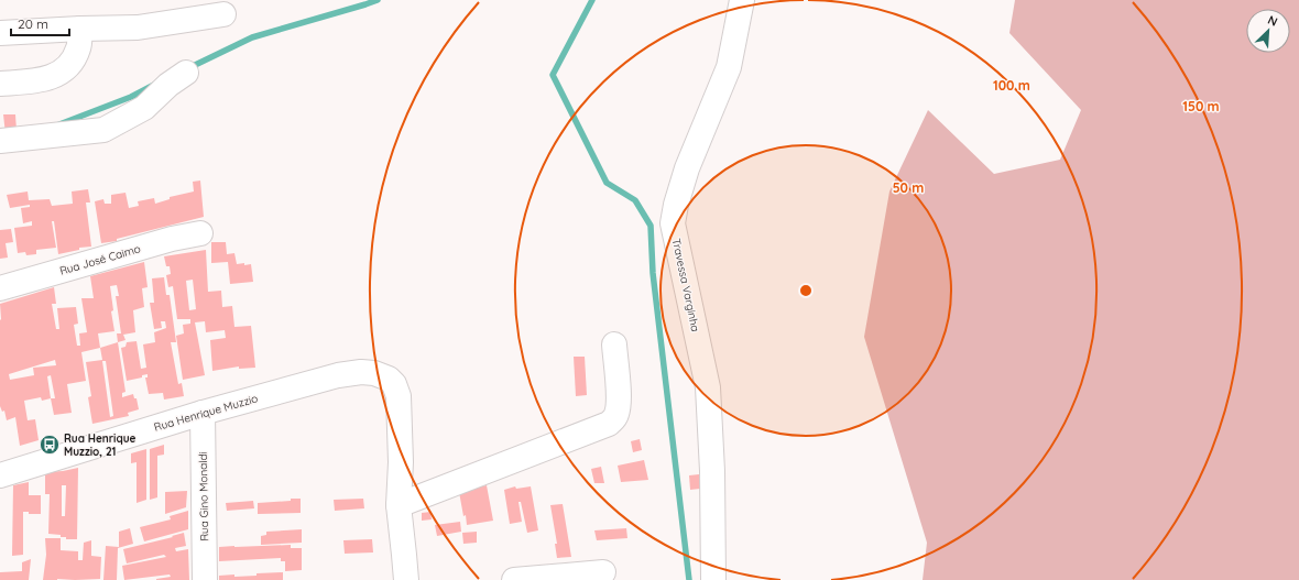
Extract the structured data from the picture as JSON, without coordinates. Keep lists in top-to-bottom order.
{
  "streets": {
    "street": [
      "Rua José Caimo",
      "Travessa Varginha",
      "Rua Henrique Muzzio",
      "Rua Gino Monaldi"
    ]
  },
  "crossings": [
    ["Rua Henrique Muzzio", "Rua Gino Monaldi"]
  ],
  "places": {
    "bus stop": ["Rua Henrique Muzzio, 21"]
  },
  "scale_bar": "20 m",
  "north": "top right",
  "rings": ["100 m", "150 m", "50 m"]
}
